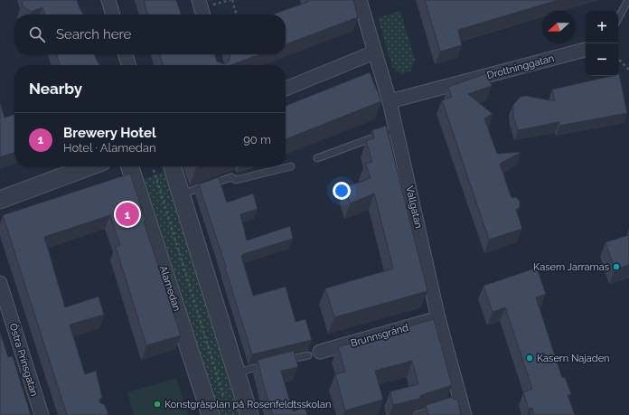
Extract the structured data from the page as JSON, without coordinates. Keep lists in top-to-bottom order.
{
  "streets": {
    "street": [
      "Drottninggatan",
      "Vallgatan",
      "Alamedan",
      "Brunnsgränd",
      "Östra Prinsgatan"
    ]
  },
  "crossings": [
    ["Drottninggatan", "Vallgatan"],
    ["Vallgatan", "Brunnsgränd"]
  ],
  "places": ["Kasern Jarramas", "Kasern Najaden", "Konstgräsplan på Rosenfeldtsskolan"],
  "north": "left",
  "page": {
    "map_buttons": ["+", "−"],
    "search": "Search here",
    "heading": "Nearby",
    "list": [
      {
        "mark": "1",
        "name": "Brewery Hotel",
        "note": "Hotel · Alamedan",
        "value": "90 m"
      }
    ],
    "pins": "1"
  }
}
